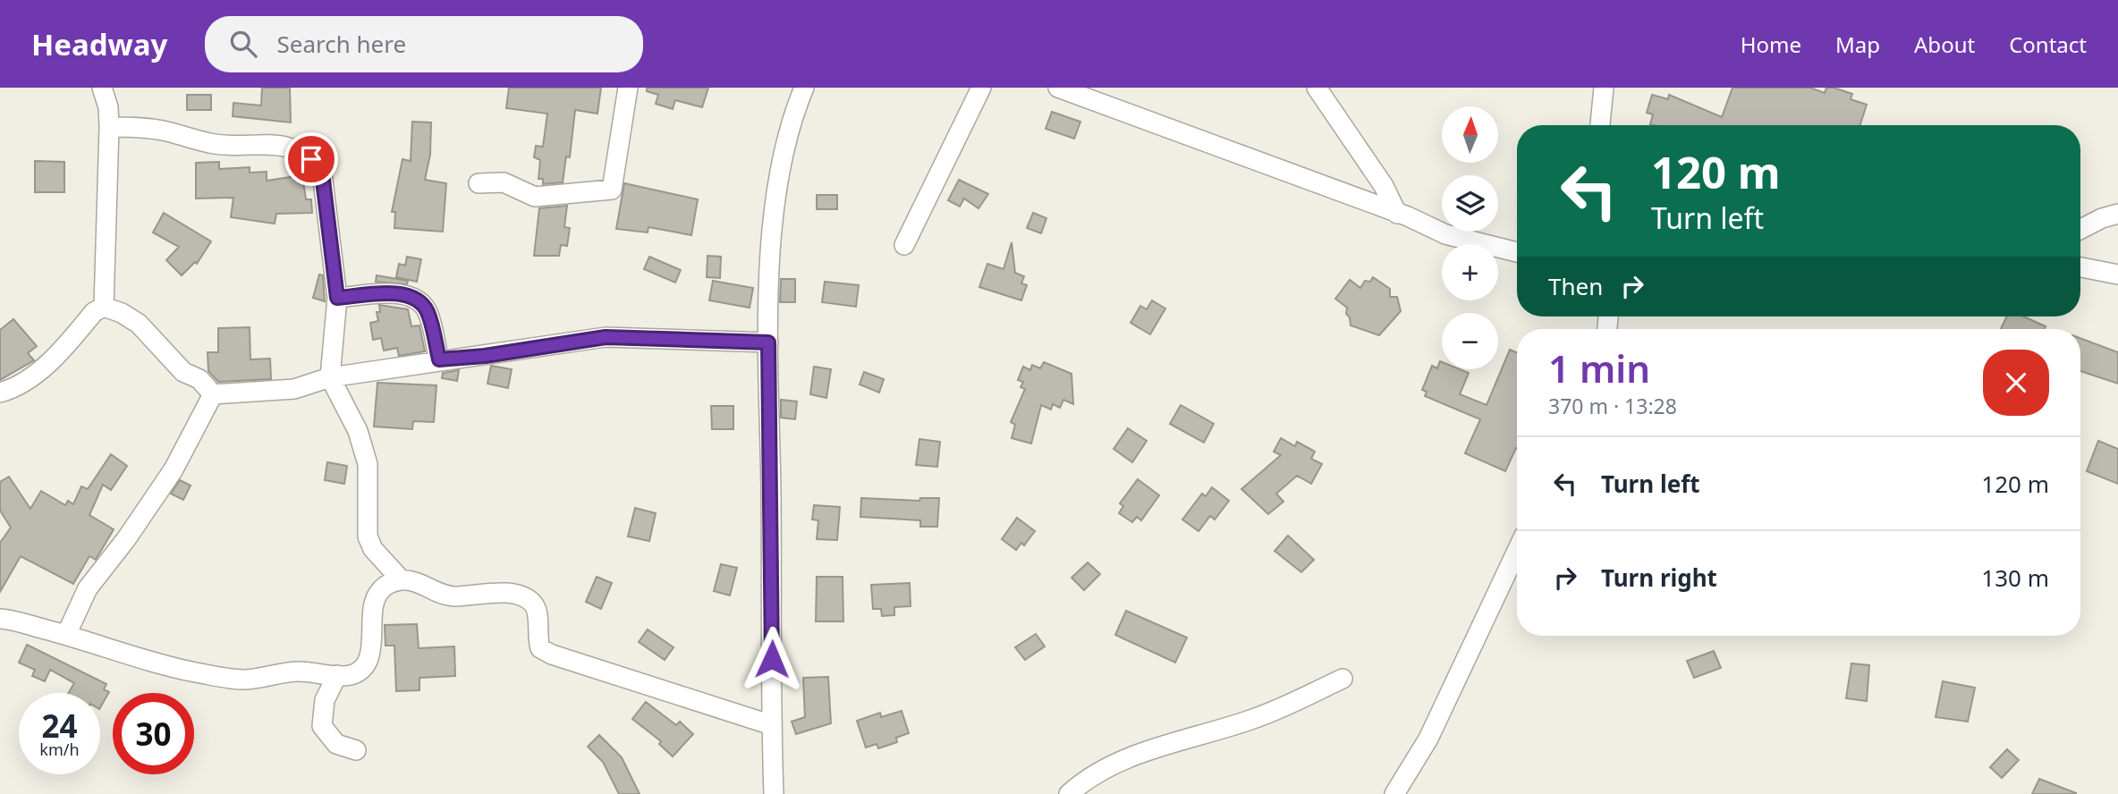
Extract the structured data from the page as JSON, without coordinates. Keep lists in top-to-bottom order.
{
  "north": "top",
  "page": {
    "header": "Headway",
    "search": "Search here",
    "nav": [
      "Home",
      "Map",
      "About",
      "Contact"
    ],
    "map_buttons": ["+", "−"],
    "turn": ["120 m", "Turn left"],
    "then": "Then",
    "heading": ["1 min", "370 m · 13:28"],
    "list": [
      {
        "name": "Turn left",
        "value": "120 m"
      },
      {
        "name": "Turn right",
        "value": "130 m"
      }
    ],
    "speed": "24 km/h",
    "limit": "30"
  }
}
